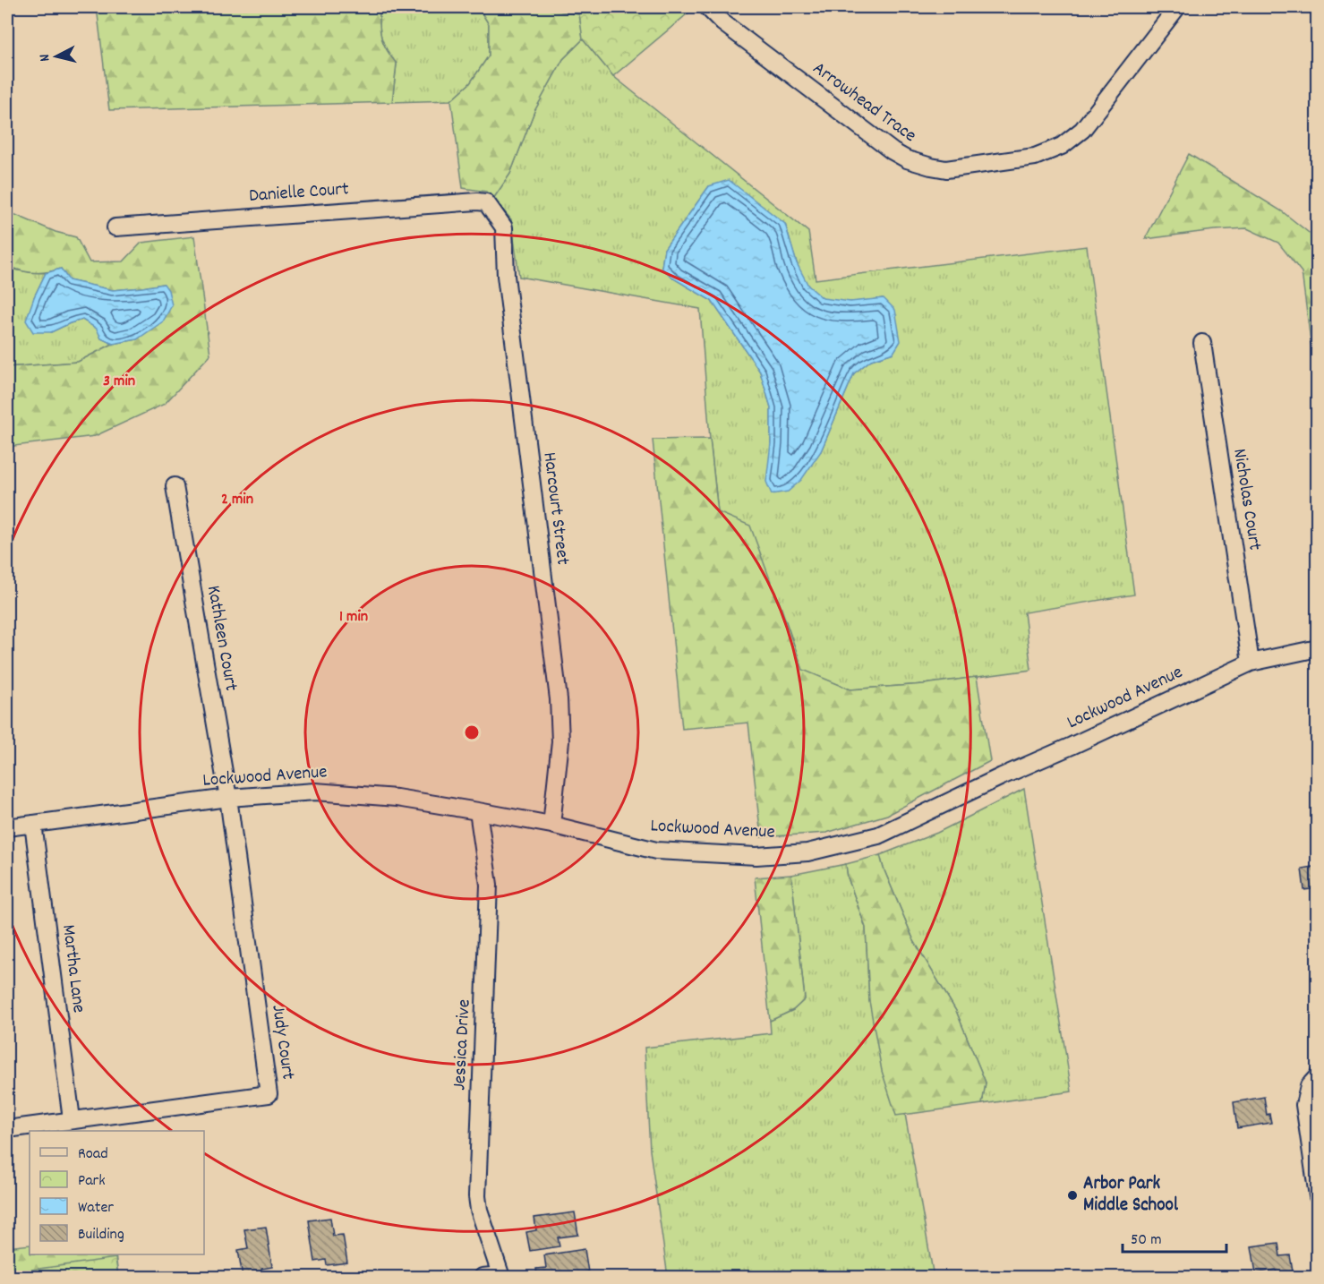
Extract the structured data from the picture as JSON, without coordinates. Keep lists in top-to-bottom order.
{
  "streets": {
    "street": [
      "Arrowhead Trace",
      "Danielle Court",
      "Nicholas Court",
      "Harcourt Street",
      "Kathleen Court",
      "Lockwood Avenue",
      "Martha Lane",
      "Judy Court",
      "Jessica Drive"
    ]
  },
  "crossings": [
    ["Danielle Court", "Harcourt Street"],
    ["Nicholas Court", "Lockwood Avenue"],
    ["Harcourt Street", "Lockwood Avenue"],
    ["Kathleen Court", "Lockwood Avenue"],
    ["Kathleen Court", "Judy Court"],
    ["Lockwood Avenue", "Martha Lane"],
    ["Lockwood Avenue", "Judy Court"],
    ["Lockwood Avenue", "Jessica Drive"],
    ["Martha Lane", "Judy Court"]
  ],
  "places": ["Arbor Park Middle School"],
  "legend": [
    "Road",
    "Park",
    "Water",
    "Building"
  ],
  "scale_bar": "50 m",
  "north": "left",
  "rings": ["3 min", "2 min", "1 min"]
}
